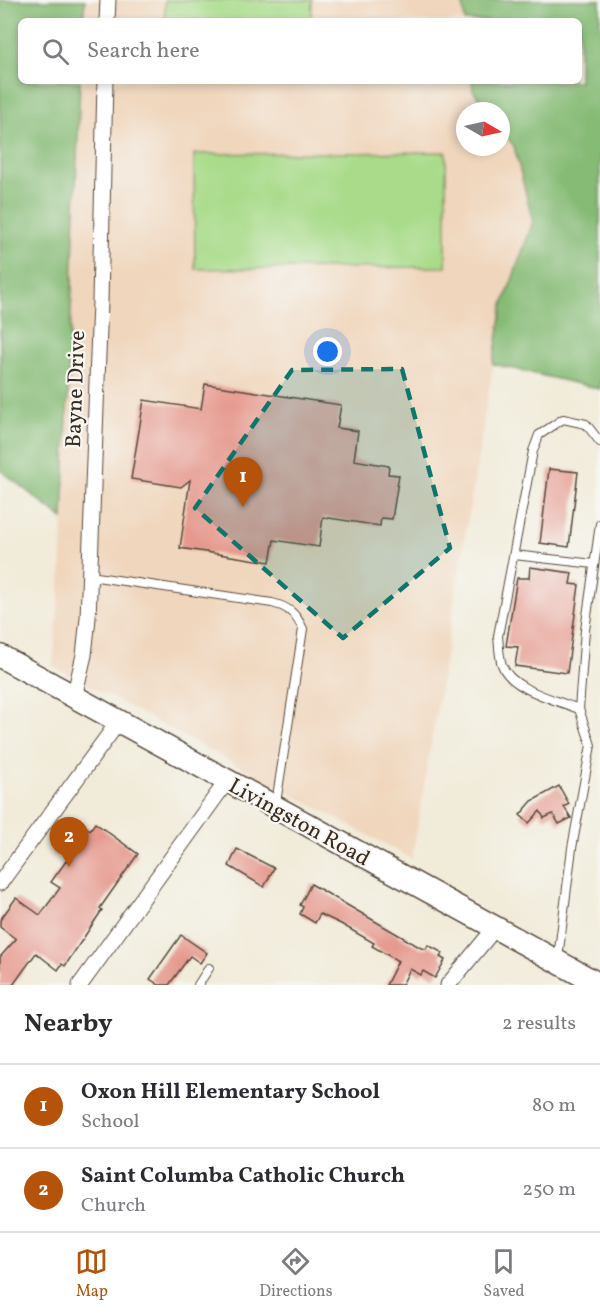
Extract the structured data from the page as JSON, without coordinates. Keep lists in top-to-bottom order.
{
  "streets": {
    "main road": ["Livingston Road"],
    "street": ["Bayne Drive"]
  },
  "crossings": [
    ["Bayne Drive", "Livingston Road"]
  ],
  "north": "right",
  "page": {
    "search": "Search here",
    "pins": ["1", "2"],
    "heading": ["Nearby", "2 results"],
    "list": [
      {
        "mark": "1",
        "name": "Oxon Hill Elementary School",
        "note": "School",
        "value": "80 m"
      },
      {
        "mark": "2",
        "name": "Saint Columba Catholic Church",
        "note": "Church",
        "value": "250 m"
      }
    ],
    "nav": ["Map", "Directions", "Saved"]
  }
}
